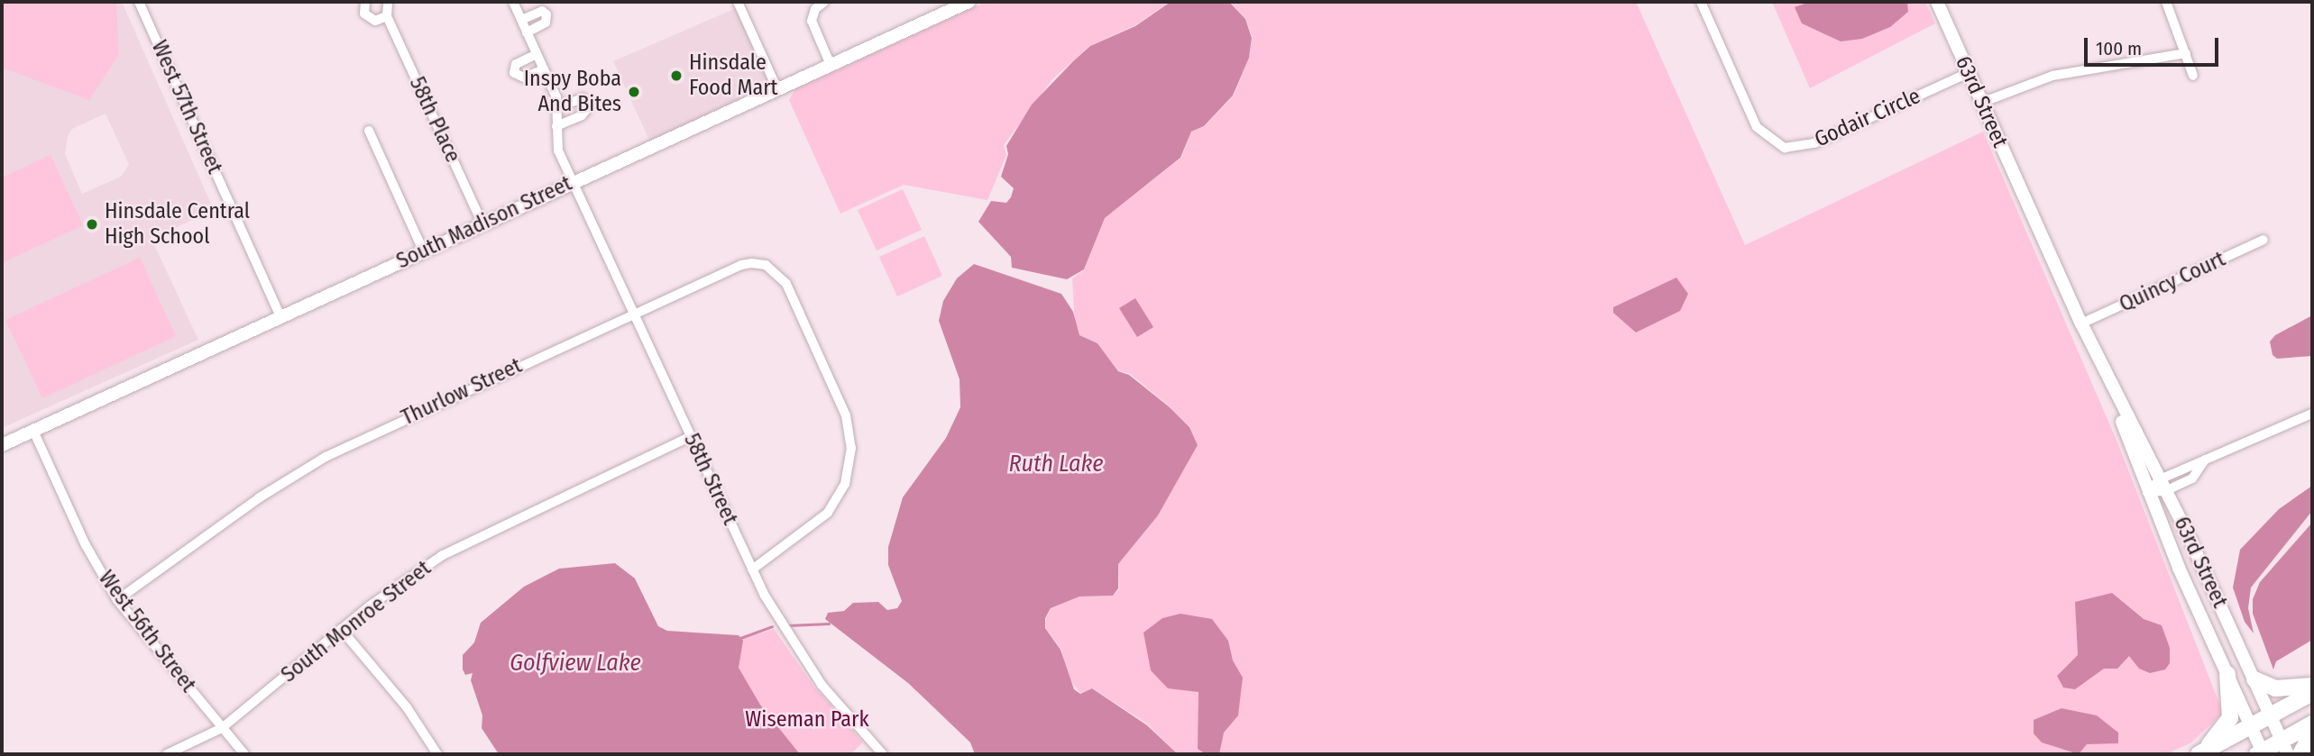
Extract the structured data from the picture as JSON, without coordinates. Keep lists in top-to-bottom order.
{
  "streets": {
    "street": [
      "63rd Street",
      "West 57th Street",
      "Godair Circle",
      "58th Place",
      "South Madison Street",
      "Quincy Court",
      "Thurlow Street",
      "58th Street",
      "South Monroe Street",
      "West 56th Street"
    ]
  },
  "crossings": [
    ["63rd Street", "Godair Circle"],
    ["63rd Street", "Quincy Court"],
    ["West 57th Street", "South Madison Street"],
    ["58th Place", "South Madison Street"],
    ["South Madison Street", "58th Street"],
    ["South Madison Street", "West 56th Street"],
    ["Thurlow Street", "58th Street"],
    ["Thurlow Street", "West 56th Street"],
    ["58th Street", "South Monroe Street"],
    ["South Monroe Street", "West 56th Street"]
  ],
  "water": ["Ruth Lake", "Golfview Lake"],
  "parks": ["Wiseman Park"],
  "places": ["Hinsdale Food Mart", "Inspy Boba And Bites", "Hinsdale Central High School"],
  "scale_bar": "100 m"
}
